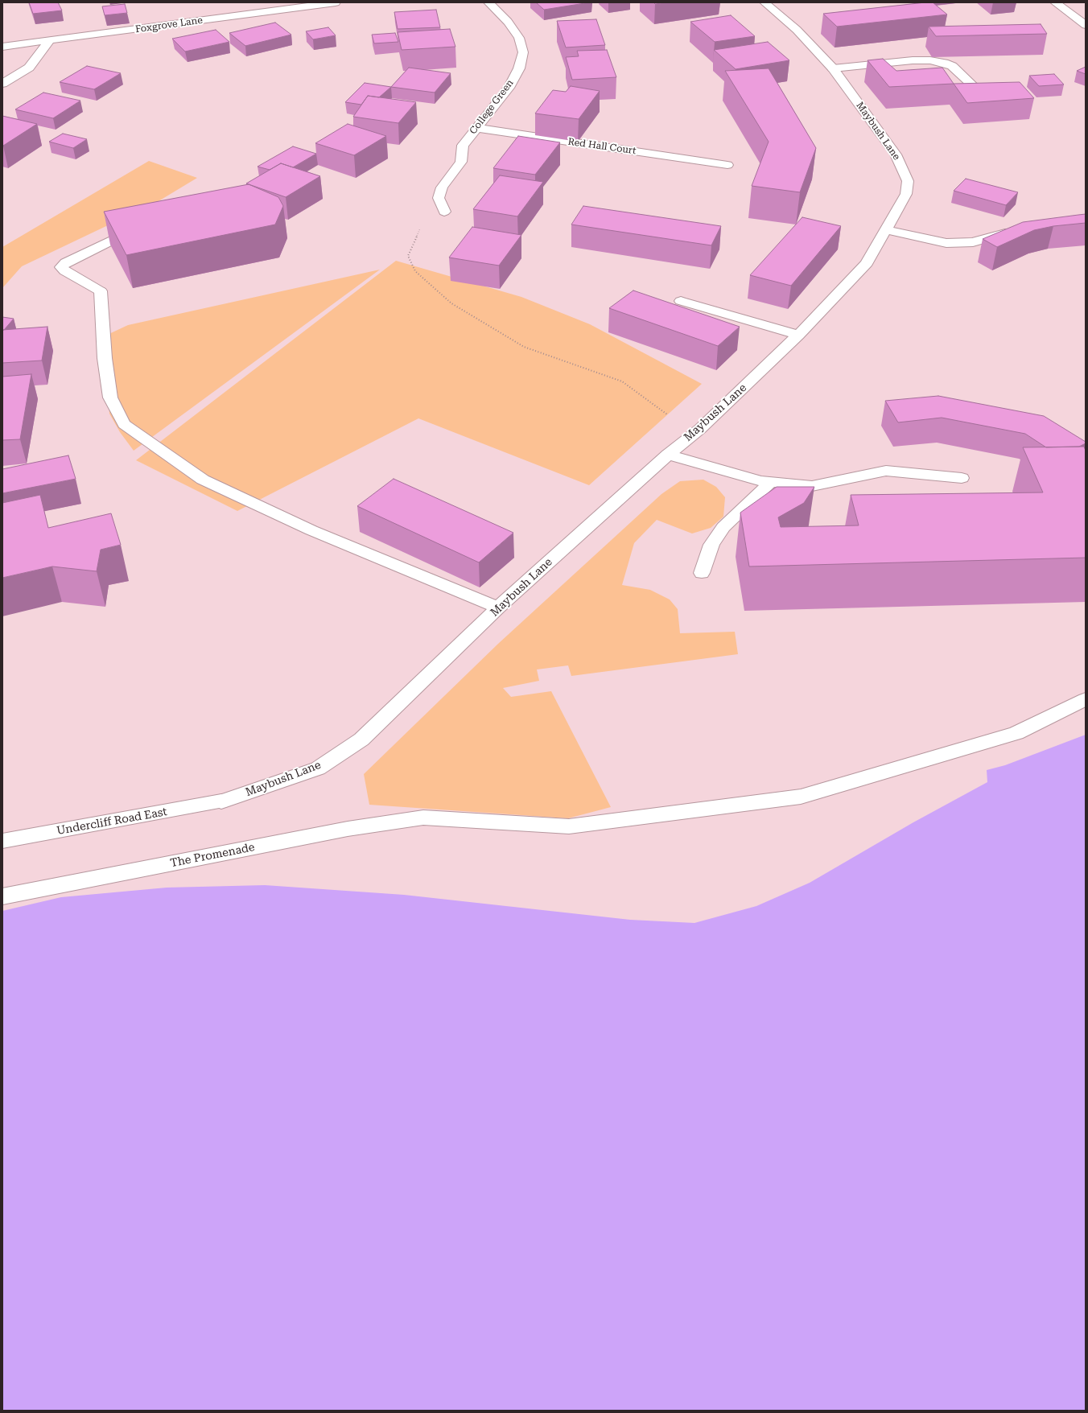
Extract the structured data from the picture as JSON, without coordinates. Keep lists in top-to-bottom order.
{
  "streets": {
    "street": [
      "Foxgrove Lane",
      "College Green",
      "Maybush Lane",
      "Red Hall Court",
      "Undercliff Road East",
      "The Promenade"
    ]
  },
  "crossings": [
    ["College Green", "Red Hall Court"],
    ["Maybush Lane", "Undercliff Road East"]
  ]
}
